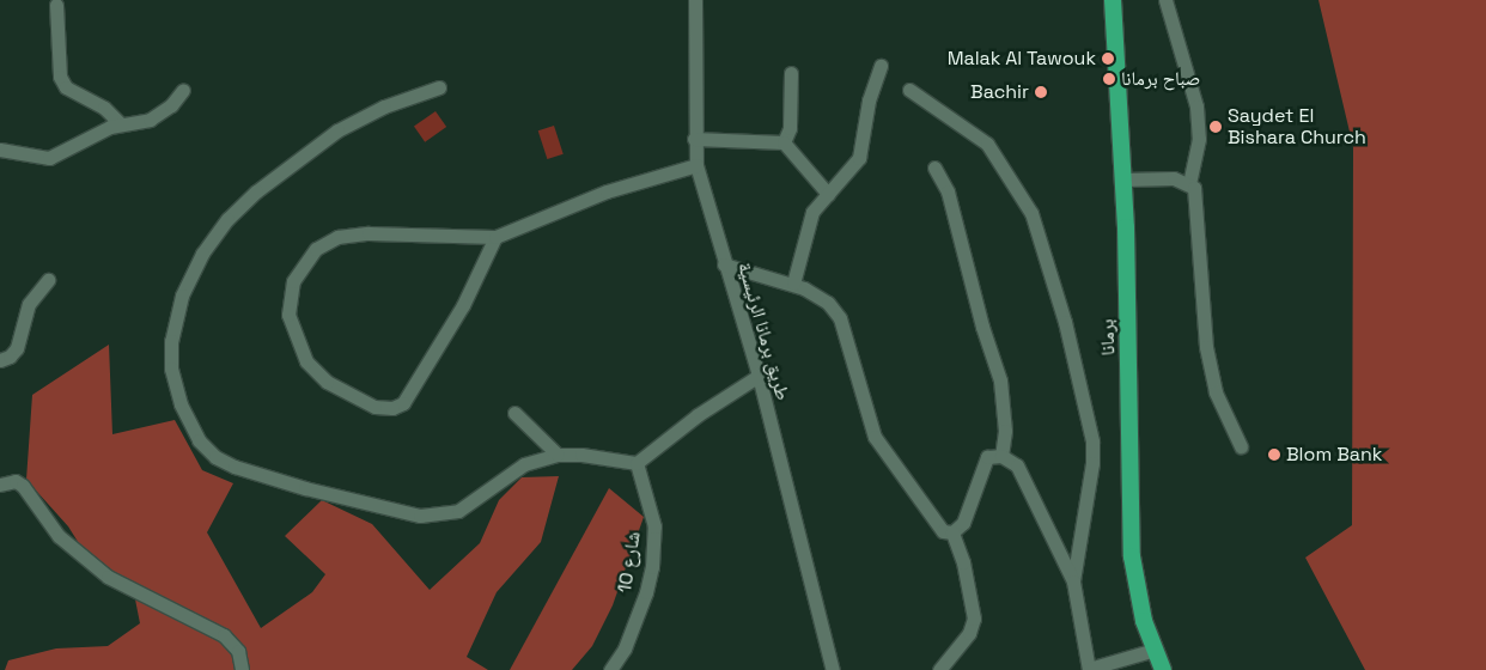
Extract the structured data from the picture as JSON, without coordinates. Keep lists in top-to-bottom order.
{
  "streets": {
    "main road": ["برمانا"],
    "street": ["طريق برمانا الرئيسية", "شارع 10"]
  },
  "places": [
    "Malak Al Tawouk",
    "صباح برمانا",
    "Bachir",
    "Saydet El Bishara Church",
    "Blom Bank"
  ]
}
